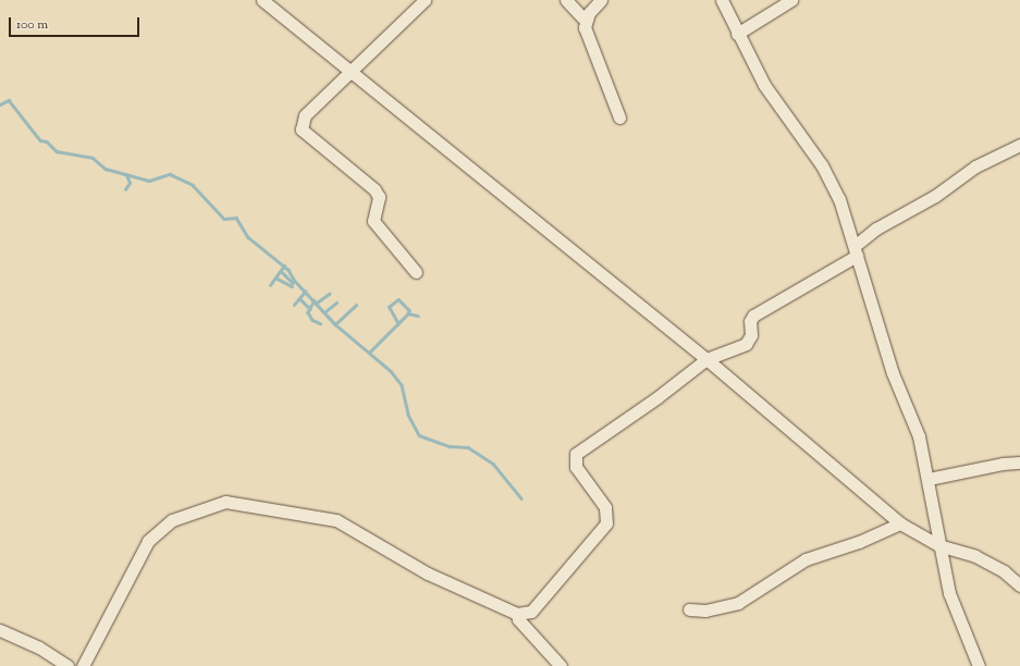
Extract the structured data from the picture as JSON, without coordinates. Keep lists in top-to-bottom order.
{
  "scale_bar": "100 m"
}
